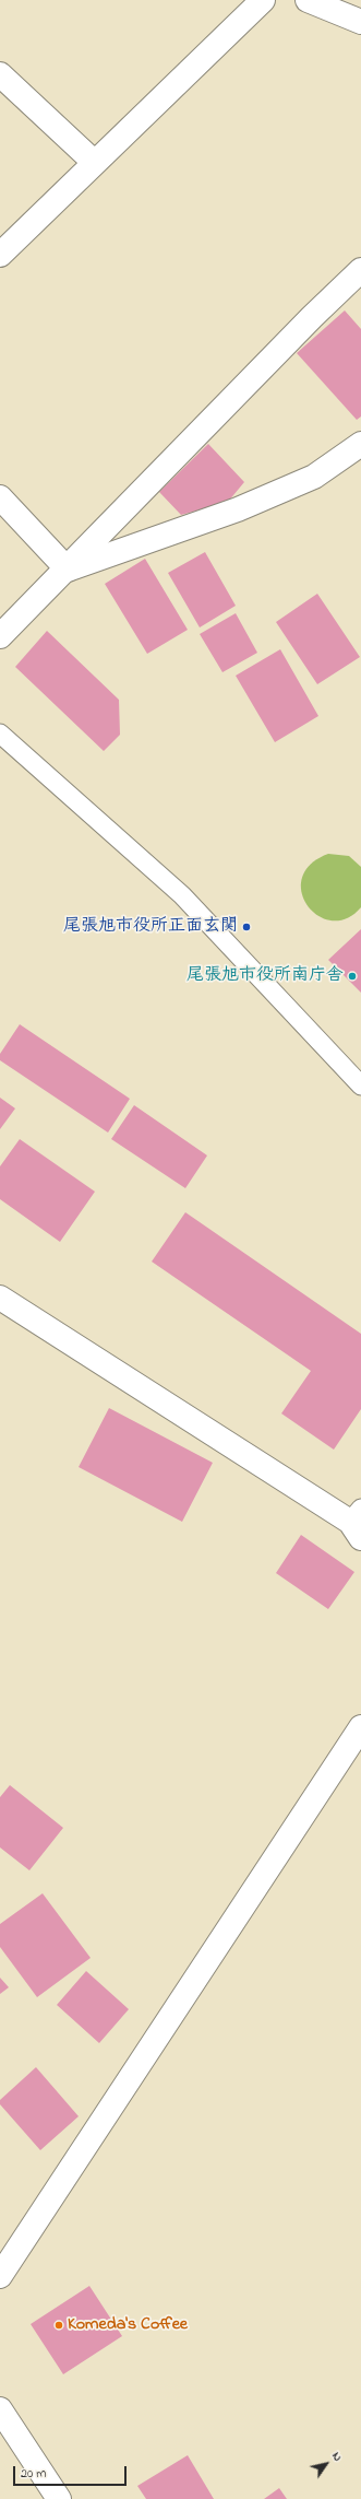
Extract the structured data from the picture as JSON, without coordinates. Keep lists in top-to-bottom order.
{
  "places": ["尾張旭市役所正面玄関", "尾張旭市役所南庁舎", "Komeda's Coffee"],
  "scale_bar": "20 m",
  "north": "top right"
}
